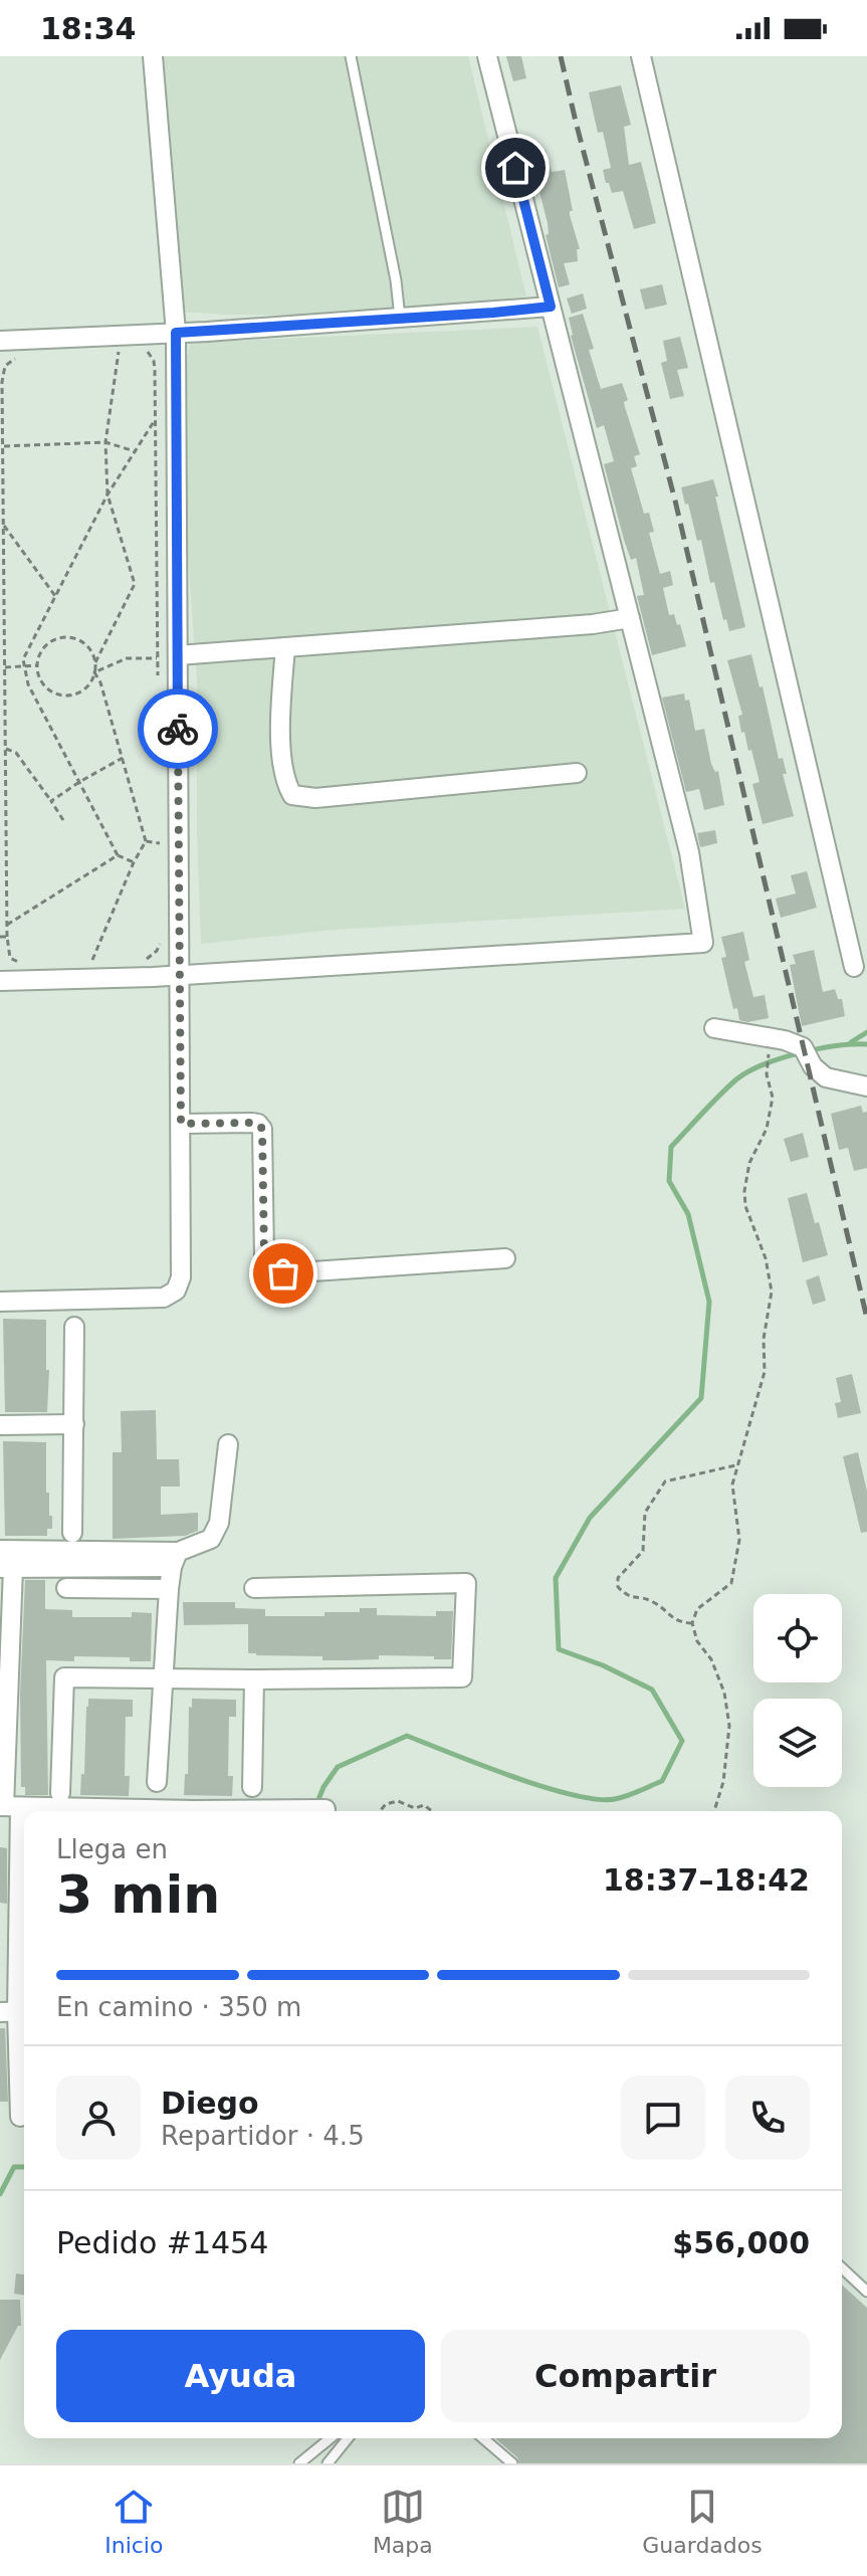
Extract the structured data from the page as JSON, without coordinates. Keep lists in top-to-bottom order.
{
  "page": {
    "status": "18:34",
    "heading": ["3 min", "Llega en", "18:37–18:42"],
    "panel": [
      "Diego",
      "Repartidor · 4.5",
      "Pedido #1454",
      "$56,000"
    ],
    "bar": "En camino · 350 m",
    "buttons": ["Ayuda", "Compartir"],
    "tabs": ["Inicio", "Mapa", "Guardados"]
  }
}
